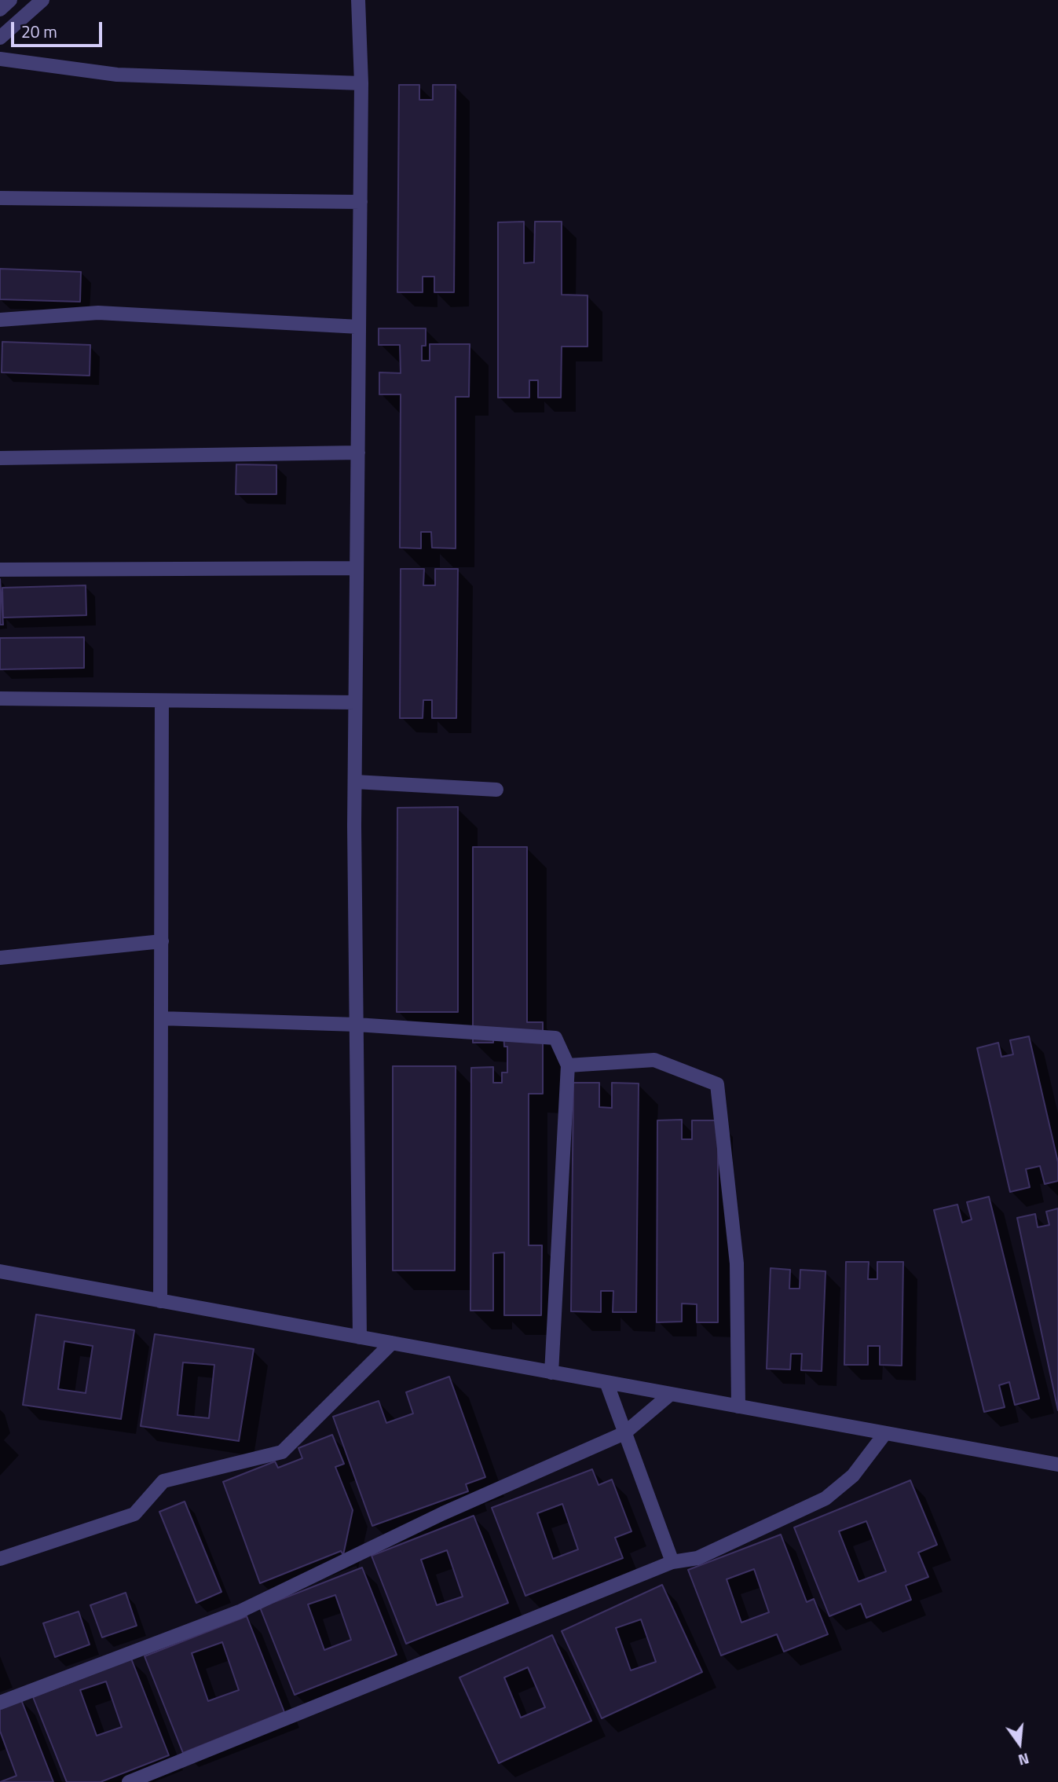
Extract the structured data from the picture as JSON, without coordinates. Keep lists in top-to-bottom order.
{
  "scale_bar": "20 m",
  "north": "bottom"
}
